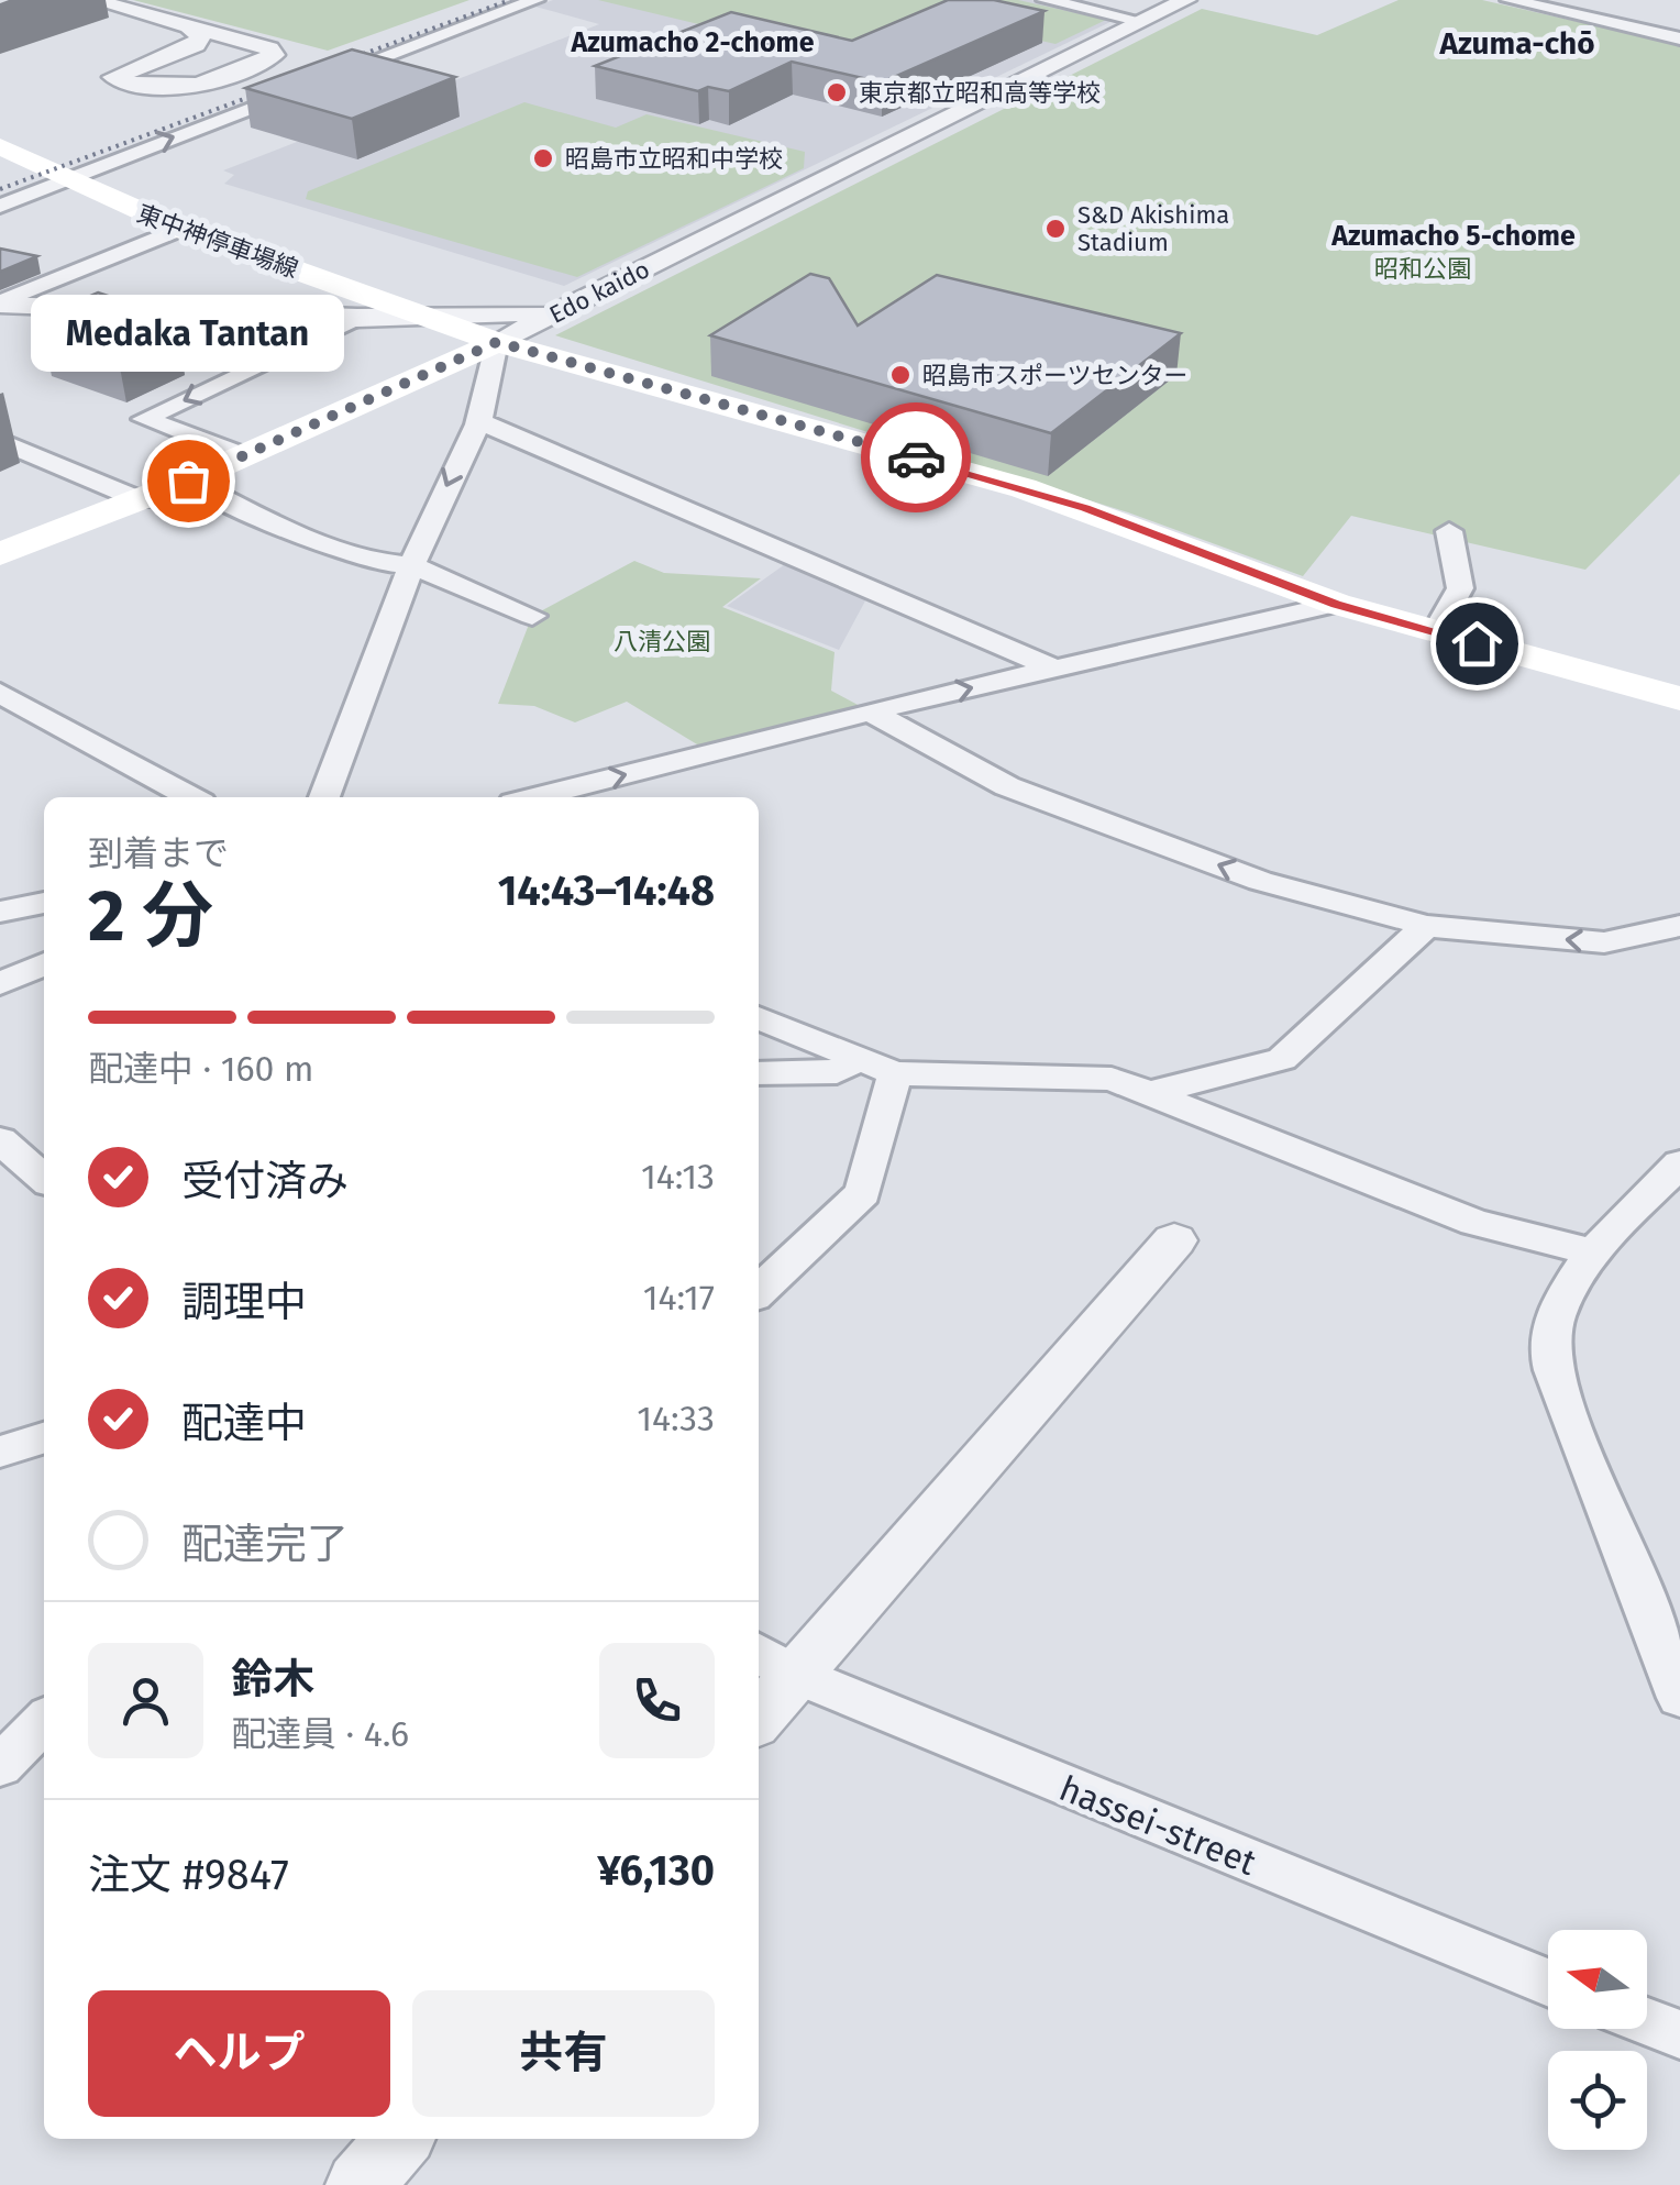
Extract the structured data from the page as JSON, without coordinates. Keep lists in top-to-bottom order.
{
  "streets": {
    "main road": ["東中神停車場線", "Edo kaido"],
    "street": ["hassei-street"]
  },
  "crossings": [
    ["東中神停車場線", "Edo kaido"]
  ],
  "districts": ["Azumacho 2-chome", "Azuma-chō", "Azumacho 5-chome"],
  "parks": ["昭和公園", "八清公園"],
  "places": [
    "東京都立昭和高等学校",
    "昭島市立昭和中学校",
    "S&D Akishima Stadium",
    "昭島市スポーツセンター",
    "Medaka Tantan"
  ],
  "north": "left",
  "page": {
    "bubble": "Medaka Tantan",
    "heading": ["2 分", "到着まで", "14:43–14:48"],
    "panel": [
      "鈴木",
      "配達員 · 4.6",
      "注文 #9847",
      "¥6,130"
    ],
    "bar": "配達中 · 160 m",
    "list": [
      ["受付済み", "14:13"],
      ["調理中", "14:17"],
      ["配達中", "14:33"],
      "配達完了"
    ],
    "buttons": ["ヘルプ", "共有"]
  }
}
